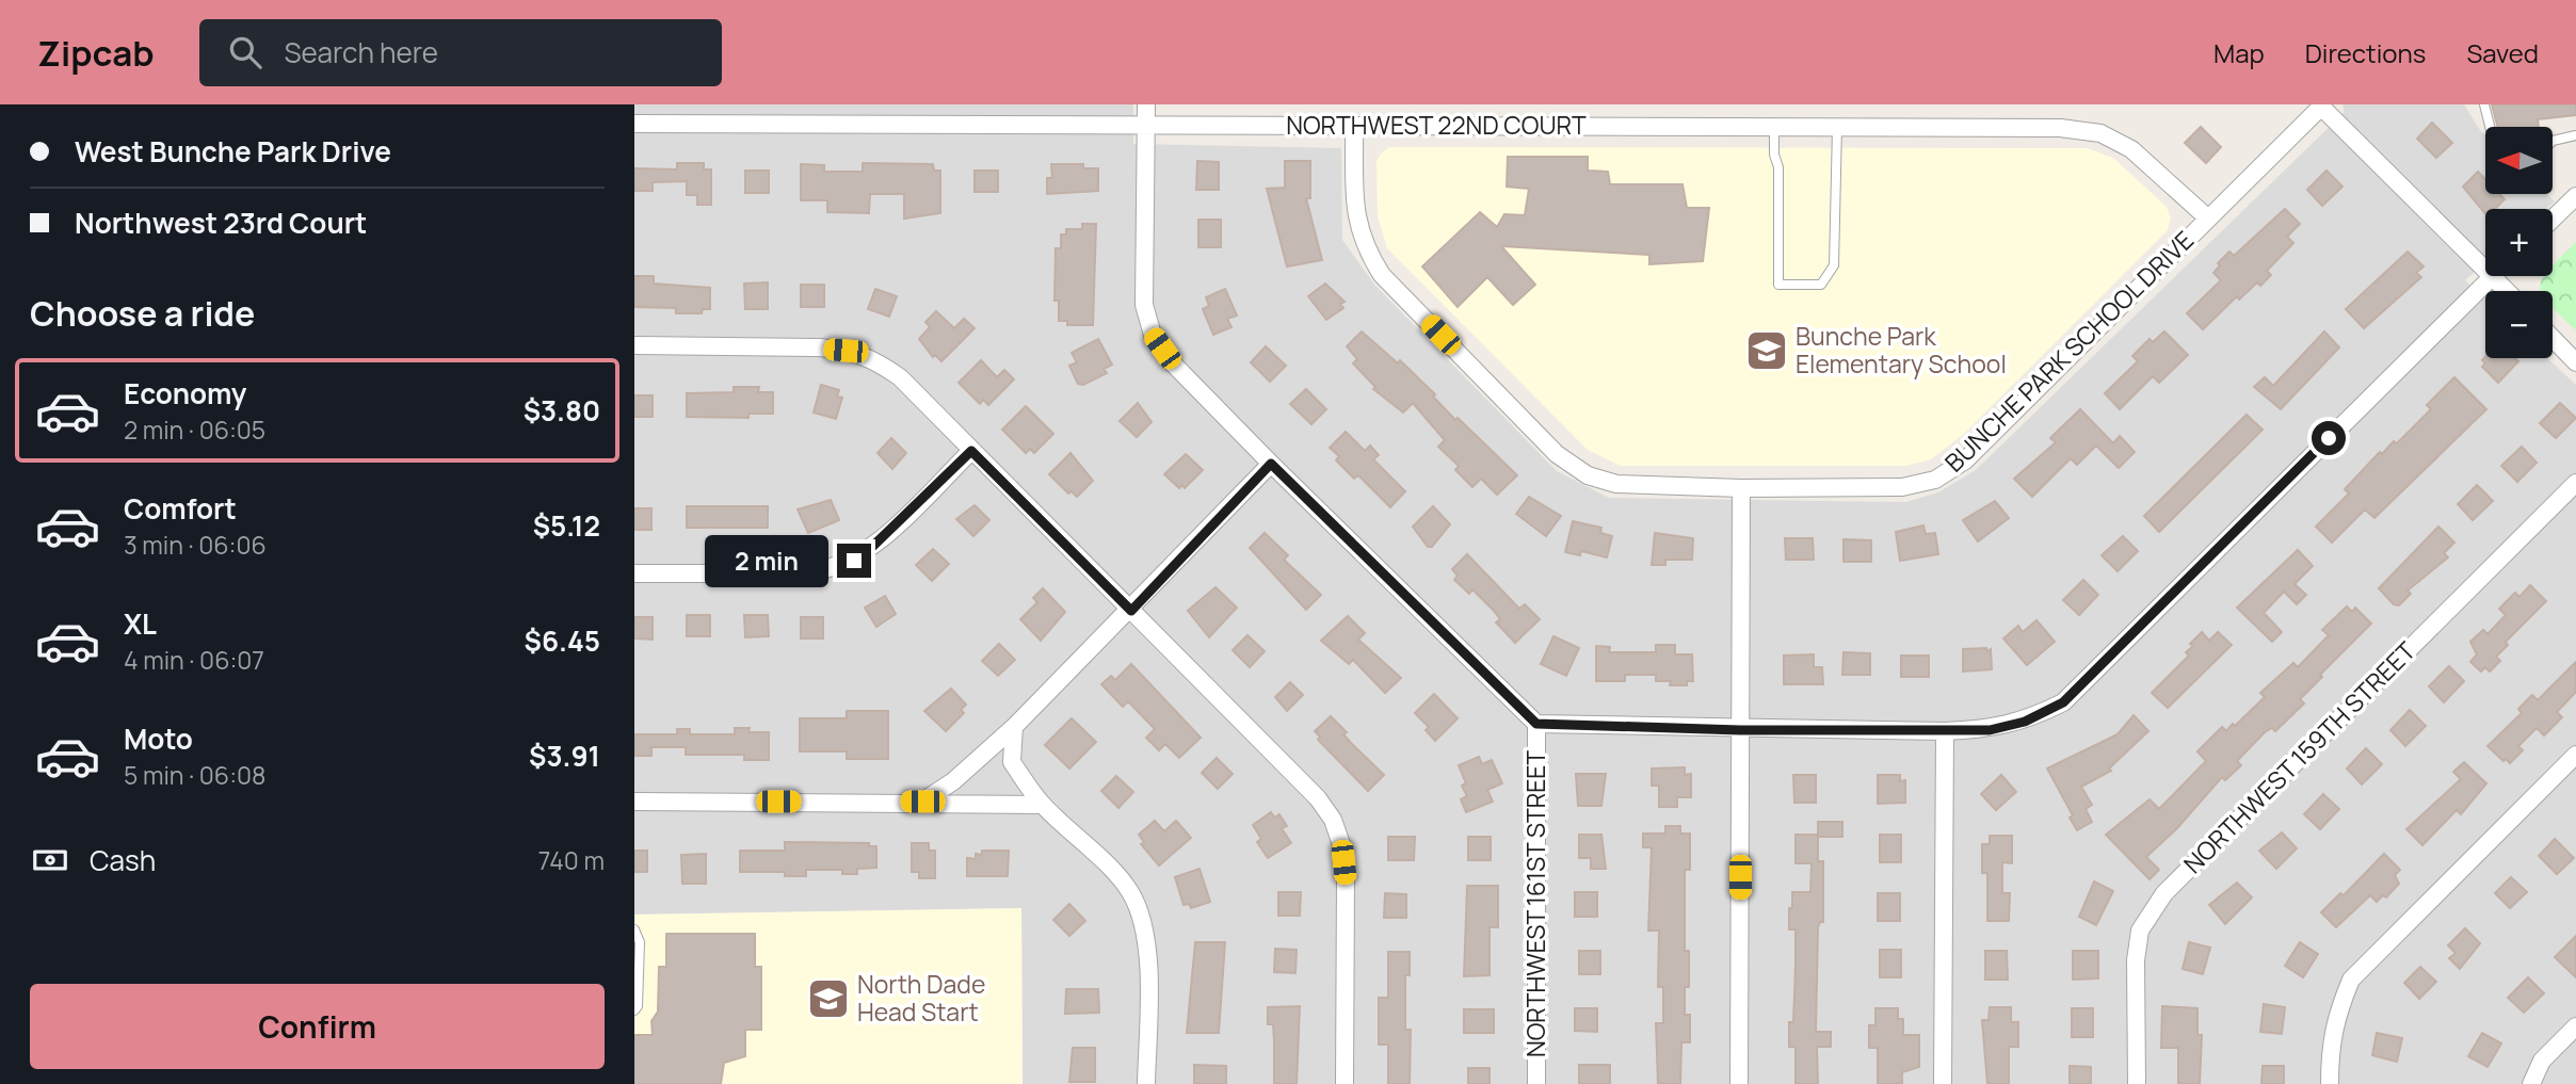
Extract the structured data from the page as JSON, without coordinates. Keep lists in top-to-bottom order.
{
  "streets": {
    "street": [
      "NORTHWEST 22ND COURT",
      "BUNCHE PARK SCHOOL DRIVE",
      "NORTHWEST 159TH STREET",
      "NORTHWEST 161ST STREET"
    ]
  },
  "crossings": [
    ["NORTHWEST 22ND COURT", "BUNCHE PARK SCHOOL DRIVE"]
  ],
  "places": {
    "school or university": ["Bunche Park Elementary School", "North Dade Head Start"]
  },
  "north": "left",
  "page": {
    "header": "Zipcab",
    "search": "Search here",
    "nav": ["Map", "Directions", "Saved"],
    "banner": ["West Bunche Park Drive", "Northwest 23rd Court"],
    "map_buttons": ["+", "−"],
    "heading": "Choose a ride",
    "list": [
      {
        "name": "Economy",
        "note": "2 min · 06:05",
        "value": "$3.80"
      },
      {
        "name": "Comfort",
        "note": "3 min · 06:06",
        "value": "$5.12"
      },
      {
        "name": "XL",
        "note": "4 min · 06:07",
        "value": "$6.45"
      },
      {
        "name": "Moto",
        "note": "5 min · 06:08",
        "value": "$3.91"
      }
    ],
    "bubble": "2 min",
    "pay": ["Cash", "740 m"],
    "buttons": "Confirm"
  }
}
